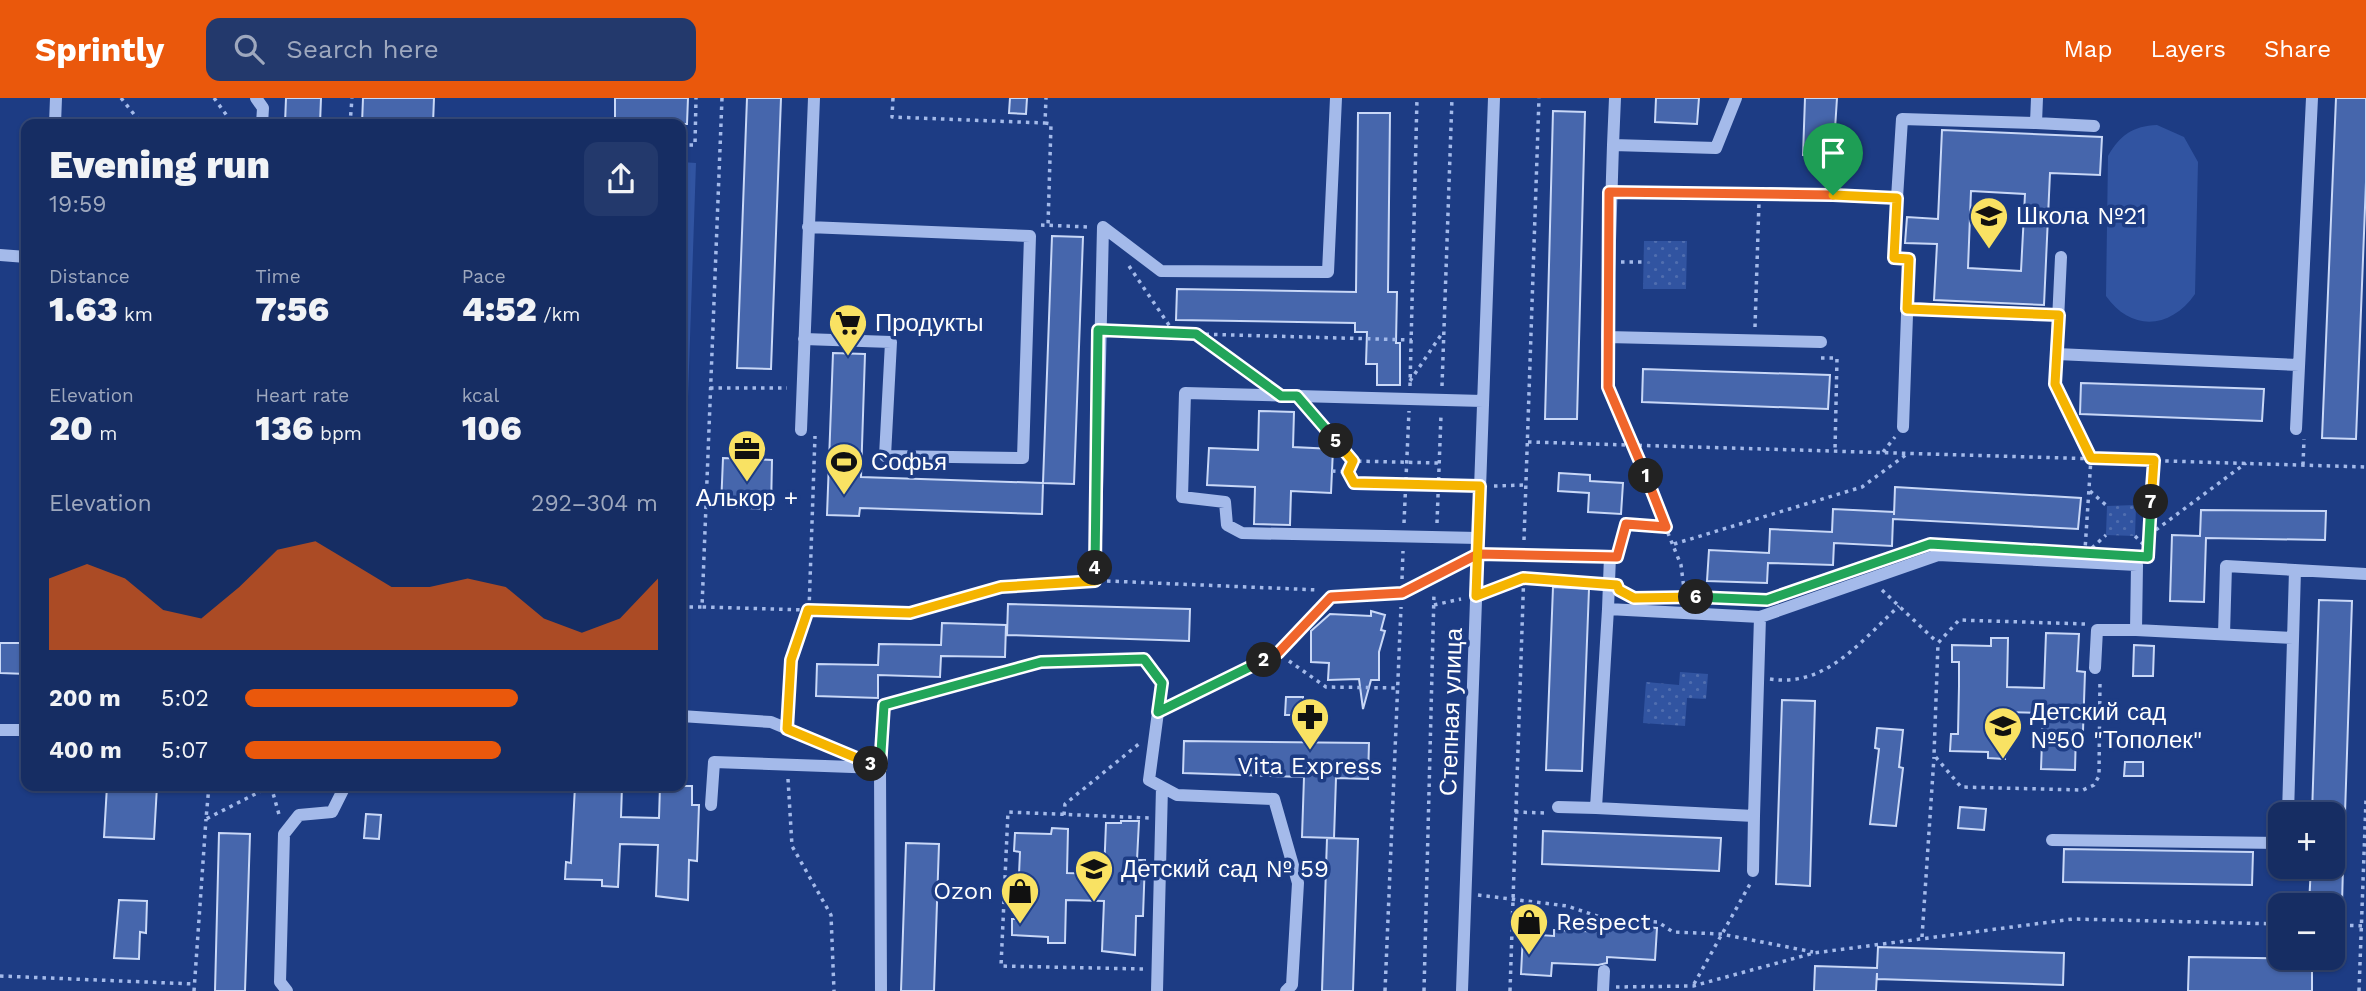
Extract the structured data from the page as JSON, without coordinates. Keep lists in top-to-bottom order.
{
  "streets": {
    "street": ["Степная улица"]
  },
  "places": {
    "school or university": ["Школа №21", "Детский сад №50 \"Тополек\"", "Детский сад № 59"],
    "supermarket": ["Продукты"],
    "office": ["Алькор +"],
    "sports": ["Софья"],
    "pharmacy": ["Vita Express"],
    "shop": ["Ozon", "Respect"]
  },
  "page": {
    "header": "Sprintly",
    "search": "Search here",
    "nav": ["Map", "Layers", "Share"],
    "heading": ["Evening run", "19:59"],
    "stats": [
      ["Distance", "1.63 km"],
      ["Time", "7:56"],
      ["Pace", "4:52 /km"],
      ["Elevation", "20 m"],
      ["Heart rate", "136 bpm"],
      ["kcal", "106"]
    ],
    "pins": [
      "5",
      "1",
      "7",
      "4",
      "6",
      "2",
      "3"
    ],
    "chart": ["Elevation", "292–304 m"],
    "list": [
      {
        "name": "200 m",
        "note": "5:02"
      },
      {
        "name": "400 m",
        "note": "5:07"
      }
    ],
    "map_buttons": ["+", "−"]
  }
}
